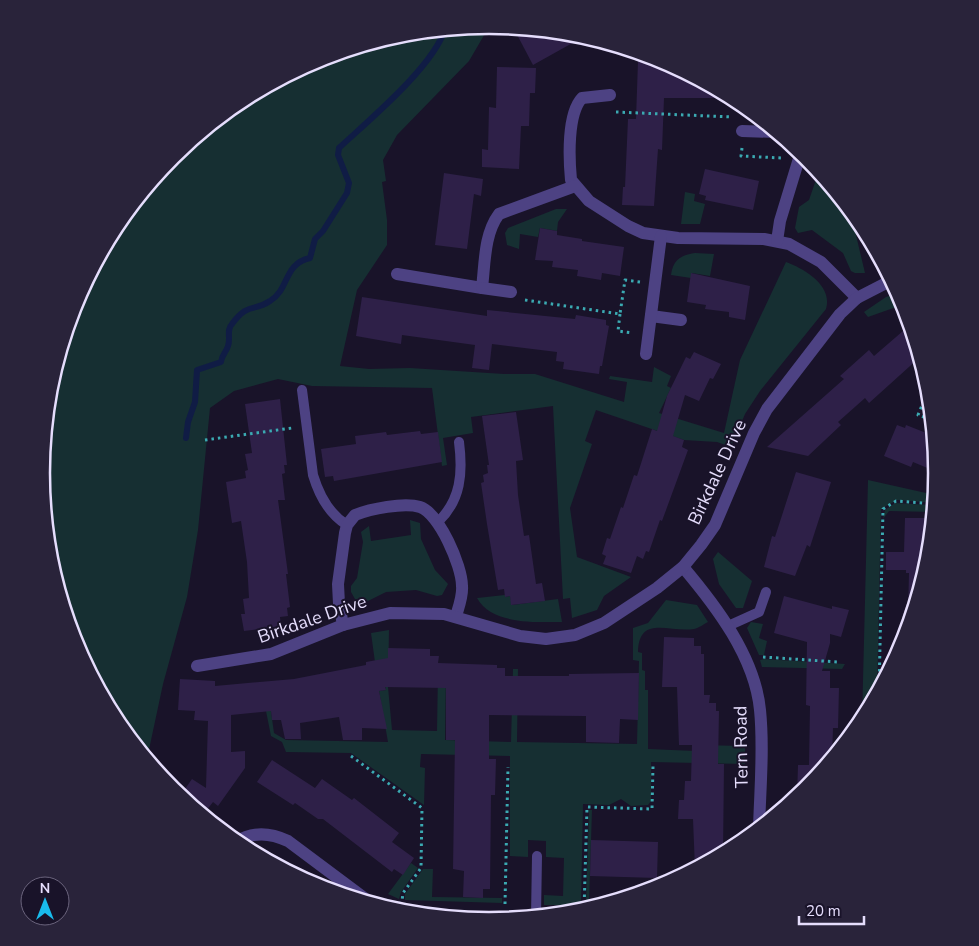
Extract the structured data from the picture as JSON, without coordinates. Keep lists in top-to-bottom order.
{
  "streets": {
    "street": ["Birkdale Drive", "Tern Road"]
  },
  "crossings": [
    ["Birkdale Drive", "Tern Road"]
  ],
  "scale_bar": "20 m",
  "north": "top"
}
